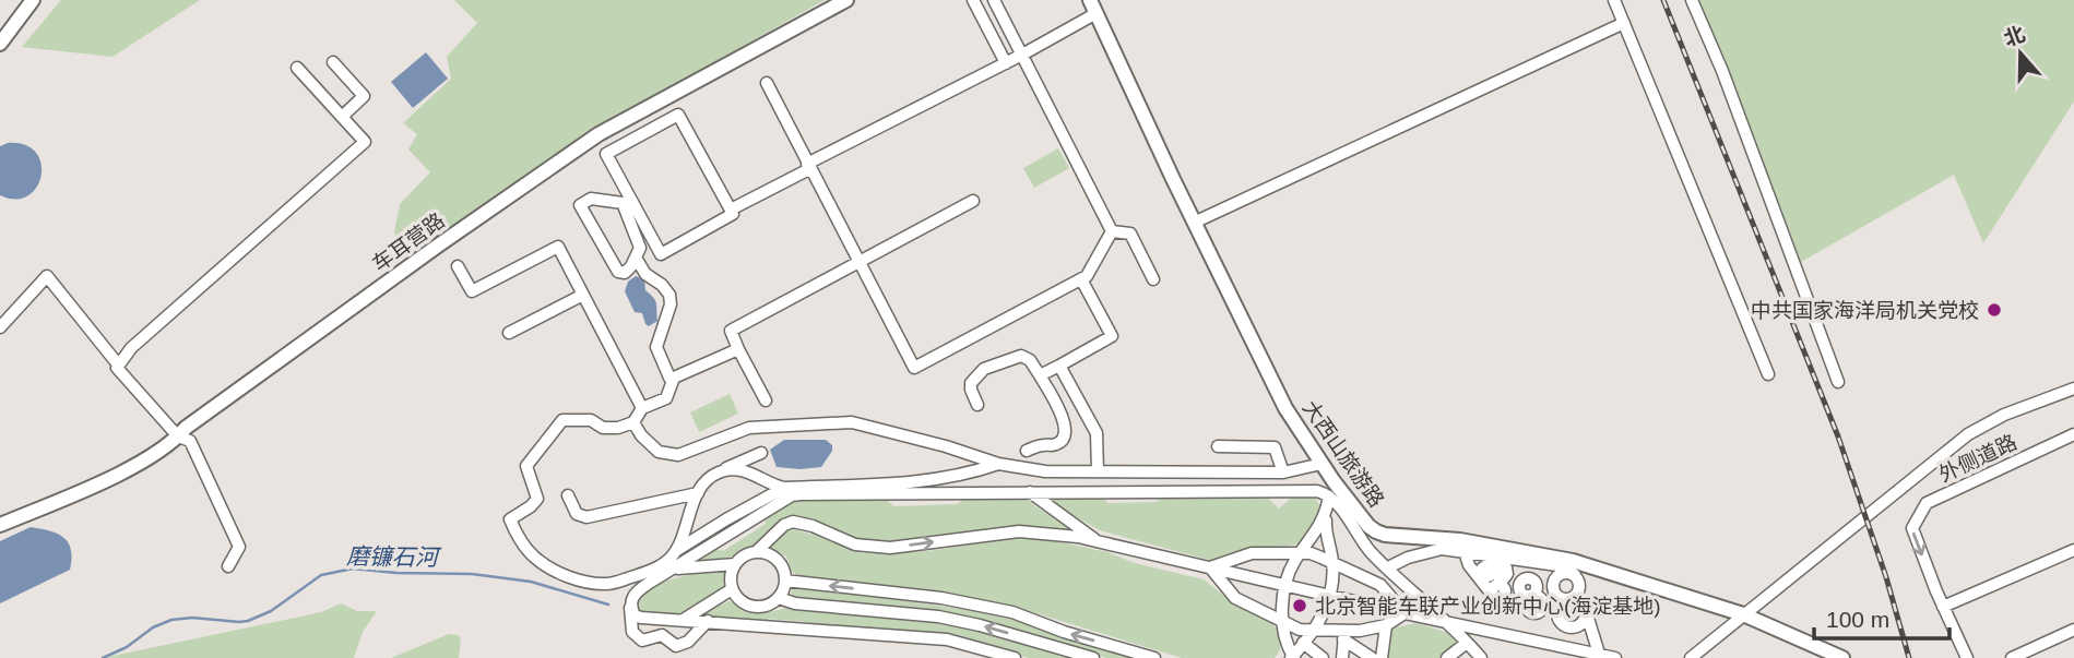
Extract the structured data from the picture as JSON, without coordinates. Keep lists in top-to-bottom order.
{
  "streets": {
    "street": ["车耳营路", "大西山旅游路", "外侧道路"]
  },
  "water": ["磨镰石河"],
  "places": ["中共国家海洋局机关党校", "北京智能车联产业创新中心(海淀基地)"],
  "scale_bar": "100 m",
  "north": "top"
}
